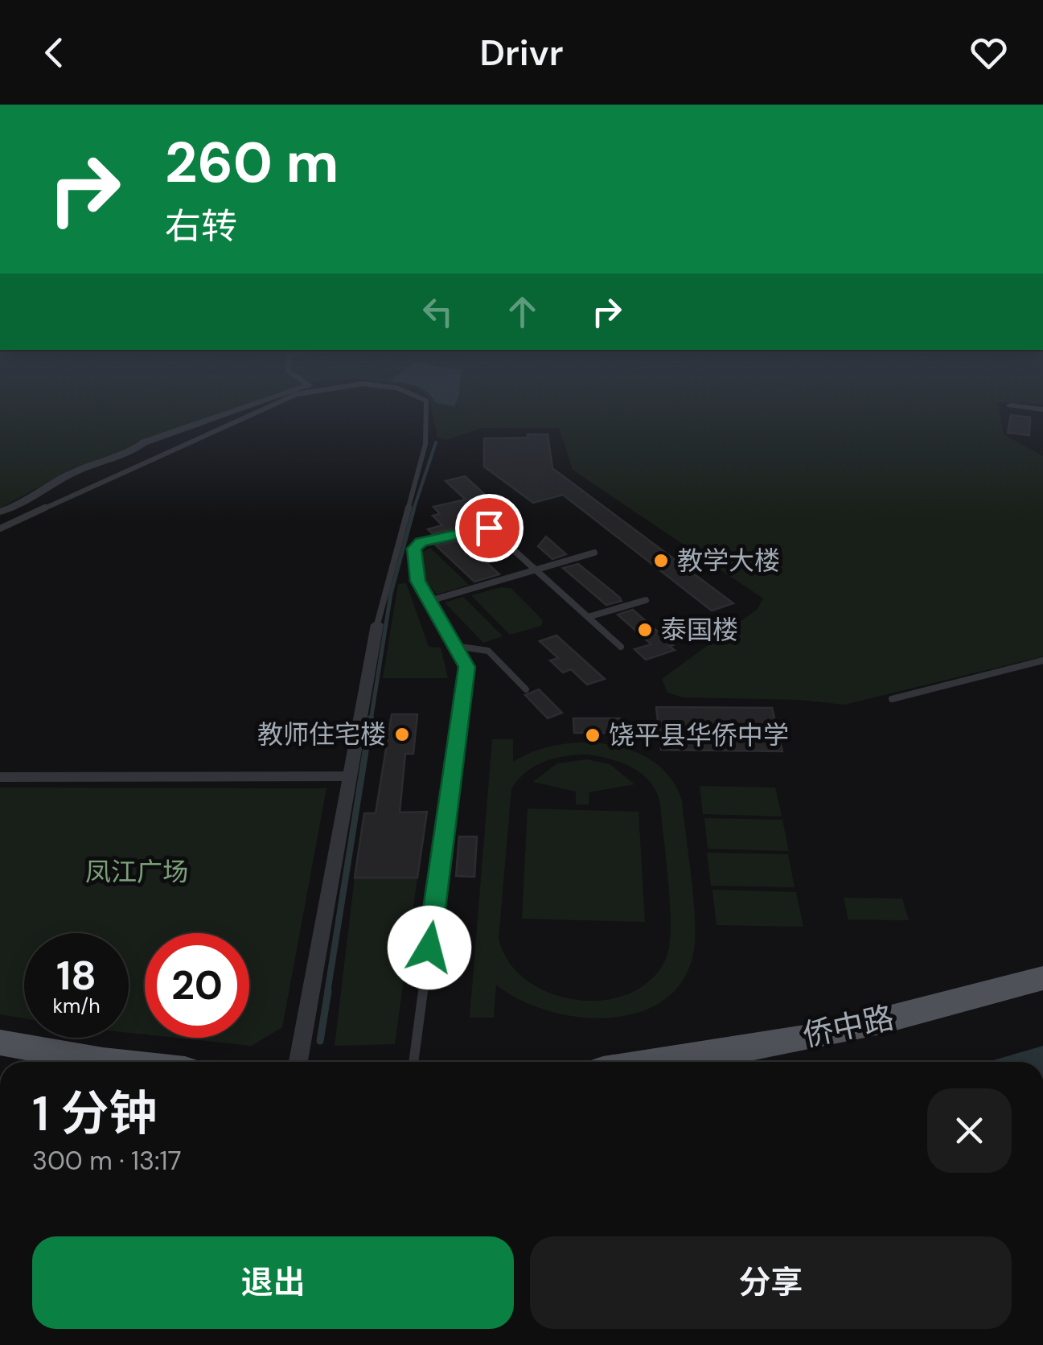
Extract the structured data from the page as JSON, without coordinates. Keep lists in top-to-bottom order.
{
  "streets": {
    "main road": ["侨中路"]
  },
  "parks": ["凤江广场"],
  "places": [
    "教学大楼",
    "泰国楼",
    "教师住宅楼",
    "饶平县华侨中学"
  ],
  "page": {
    "header": "Drivr",
    "turn": ["260 m", "右转"],
    "speed": "18 km/h",
    "limit": "20",
    "heading": ["1 分钟", "300 m · 13:17"],
    "buttons": ["退出", "分享"]
  }
}
